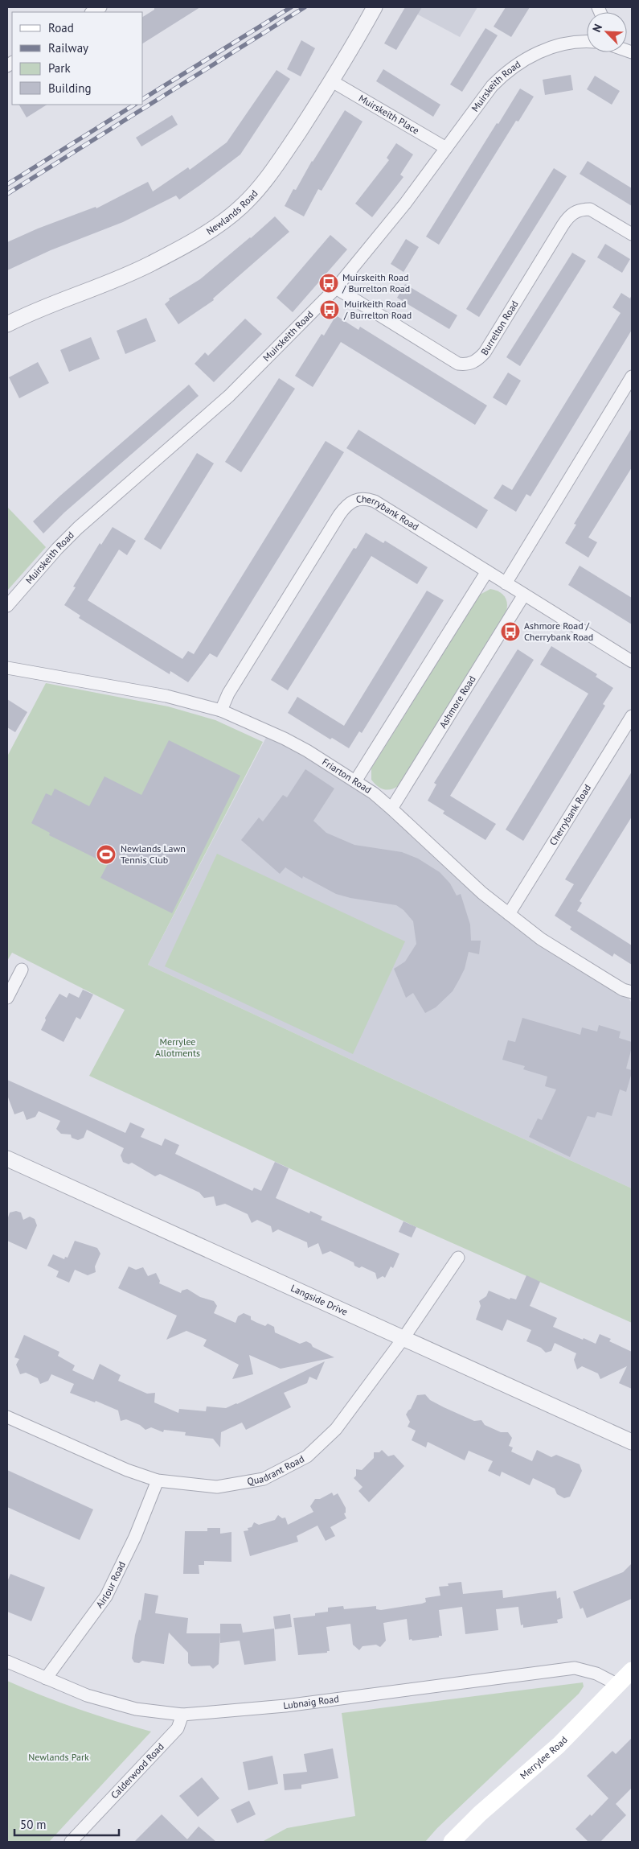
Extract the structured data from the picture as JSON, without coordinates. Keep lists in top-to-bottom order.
{
  "streets": {
    "main road": ["Merrylee Road"],
    "street": [
      "Muirskeith Road",
      "Muirskeith Place",
      "Newlands Road",
      "Burrelton Road",
      "Cherrybank Road",
      "Ashmore Road",
      "Friarton Road",
      "Langside Drive",
      "Quadrant Road",
      "Airlour Road",
      "Lubnaig Road",
      "Calderwood Road"
    ]
  },
  "crossings": [
    ["Muirskeith Road", "Muirskeith Place"],
    ["Muirskeith Road", "Burrelton Road"],
    ["Muirskeith Place", "Newlands Road"],
    ["Cherrybank Road", "Ashmore Road"],
    ["Cherrybank Road", "Friarton Road"],
    ["Ashmore Road", "Friarton Road"],
    ["Langside Drive", "Quadrant Road"],
    ["Quadrant Road", "Airlour Road"],
    ["Airlour Road", "Lubnaig Road"],
    ["Lubnaig Road", "Merrylee Road"],
    ["Lubnaig Road", "Calderwood Road"]
  ],
  "parks": ["Merrylee Allotments", "Newlands Park"],
  "places": {
    "bus stop": ["Muirskeith Road / Burrelton Road", "Muirkeith Road / Burrelton Road", "Ashmore Road / Cherrybank Road"],
    "sports": ["Newlands Lawn Tennis Club"]
  },
  "legend": [
    "Road",
    "Railway",
    "Park",
    "Building"
  ],
  "scale_bar": "50 m",
  "north": "top left"
}
